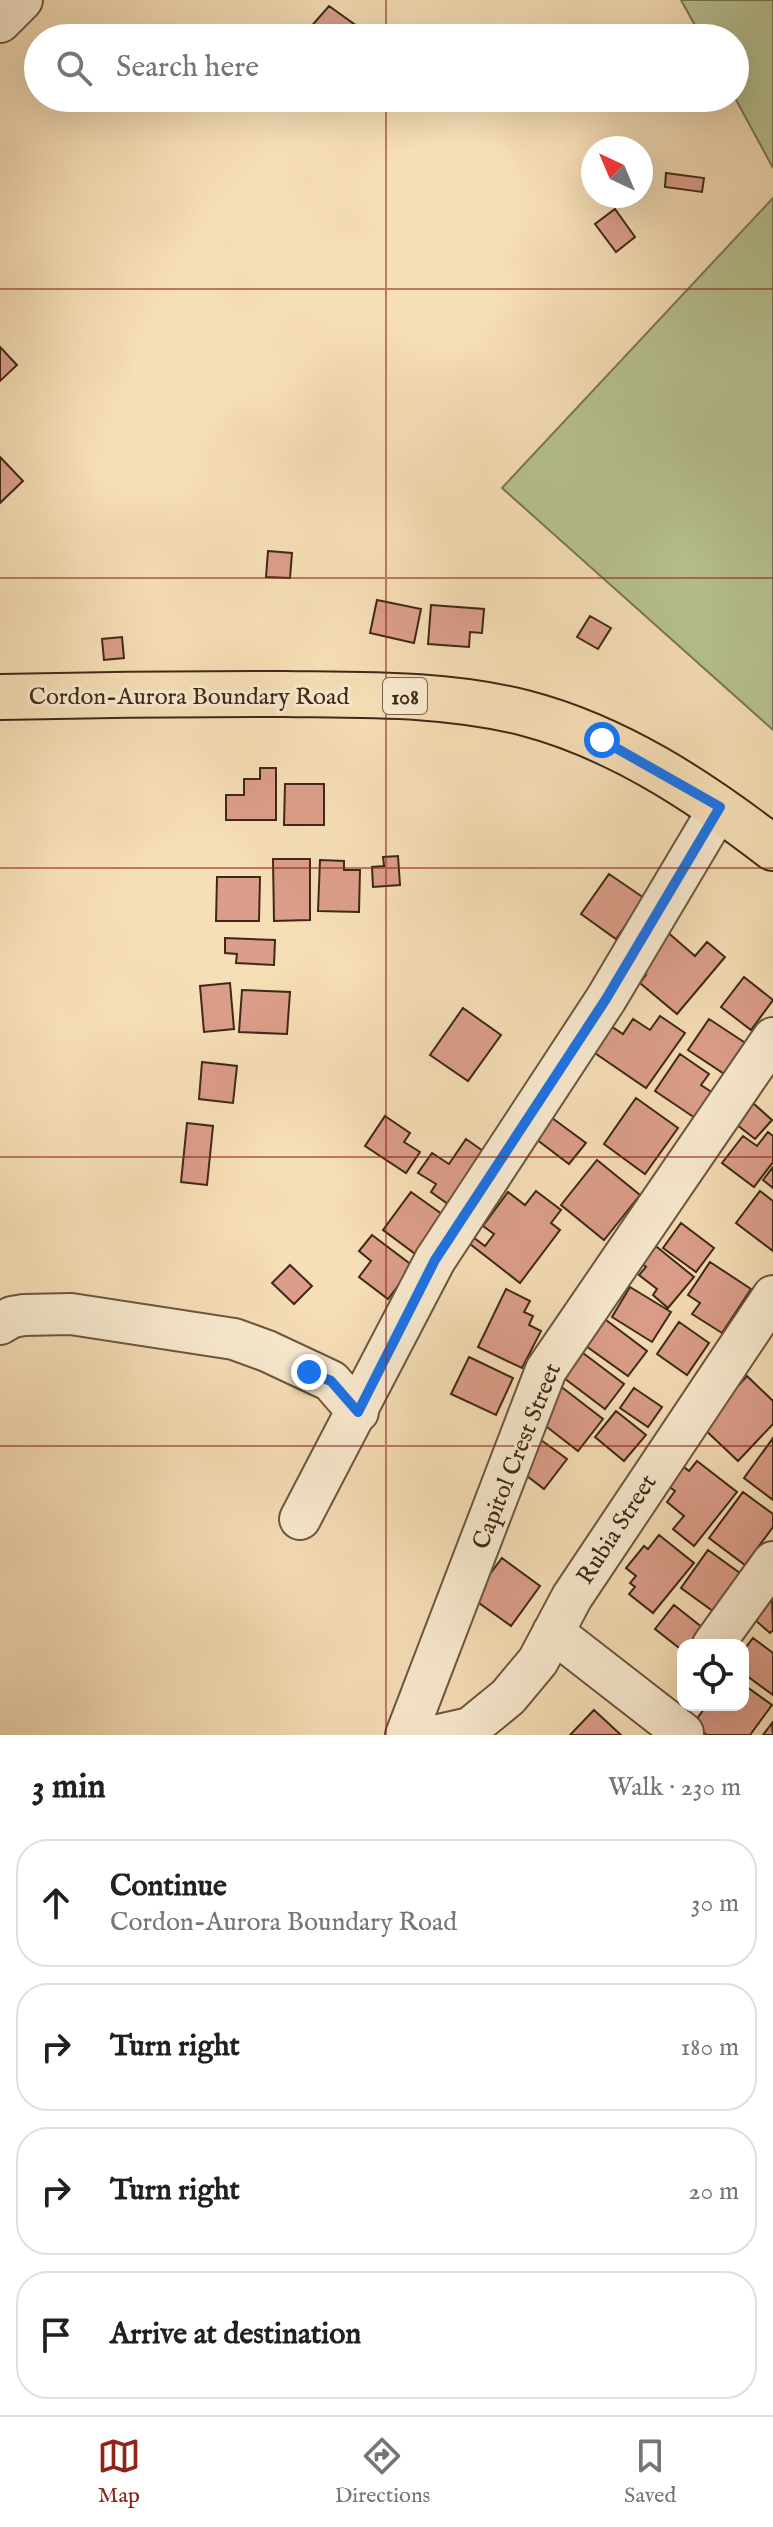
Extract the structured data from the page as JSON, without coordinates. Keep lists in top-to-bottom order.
{
  "streets": {
    "main road": ["Cordon-Aurora Boundary Road", "108"],
    "street": ["Capitol Crest Street", "Rubia Street"]
  },
  "north": "top left",
  "page": {
    "search": "Search here",
    "heading": ["3 min", "Walk · 230 m"],
    "list": [
      ["Continue", "Cordon-Aurora Boundary Road", "30 m"],
      ["Turn right", "180 m"],
      ["Turn right", "20 m"],
      "Arrive at destination"
    ],
    "nav": ["Map", "Directions", "Saved"]
  }
}
